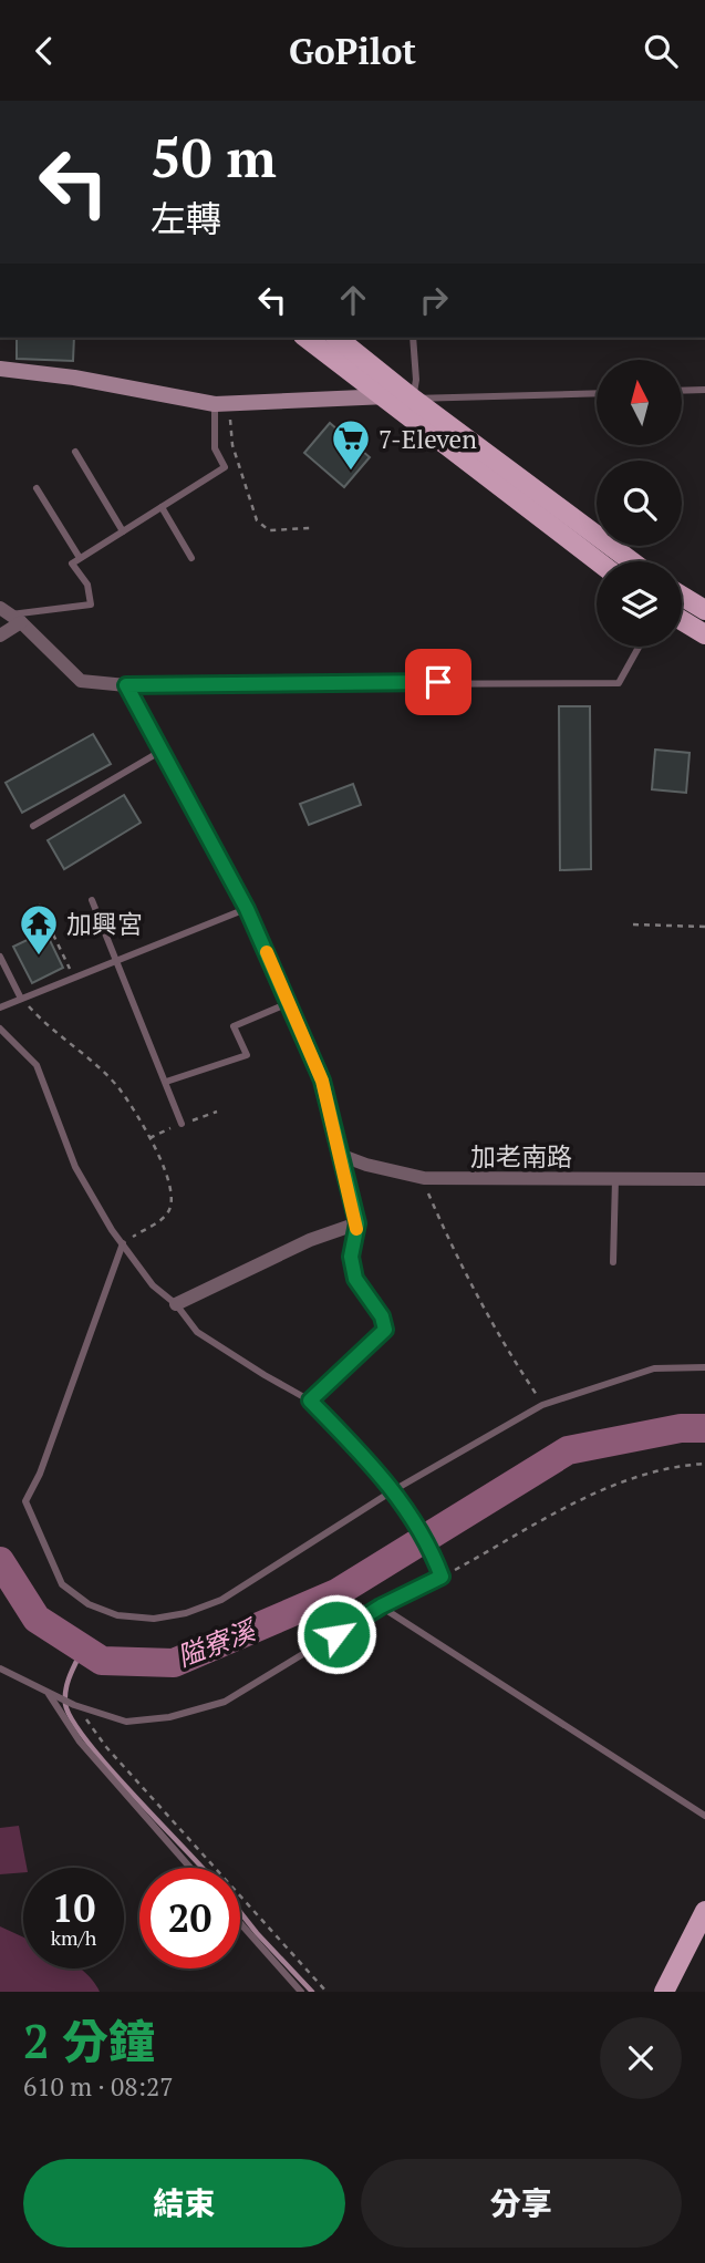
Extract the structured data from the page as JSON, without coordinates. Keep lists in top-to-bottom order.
{
  "streets": {
    "street": ["加老南路"]
  },
  "water": ["隘寮溪"],
  "places": {
    "supermarket": ["7-Eleven"],
    "temple": ["加興宮"]
  },
  "north": "top",
  "page": {
    "header": "GoPilot",
    "turn": ["50 m", "左轉"],
    "speed": "10 km/h",
    "limit": "20",
    "heading": ["2 分鐘", "610 m · 08:27"],
    "buttons": ["結束", "分享"]
  }
}
